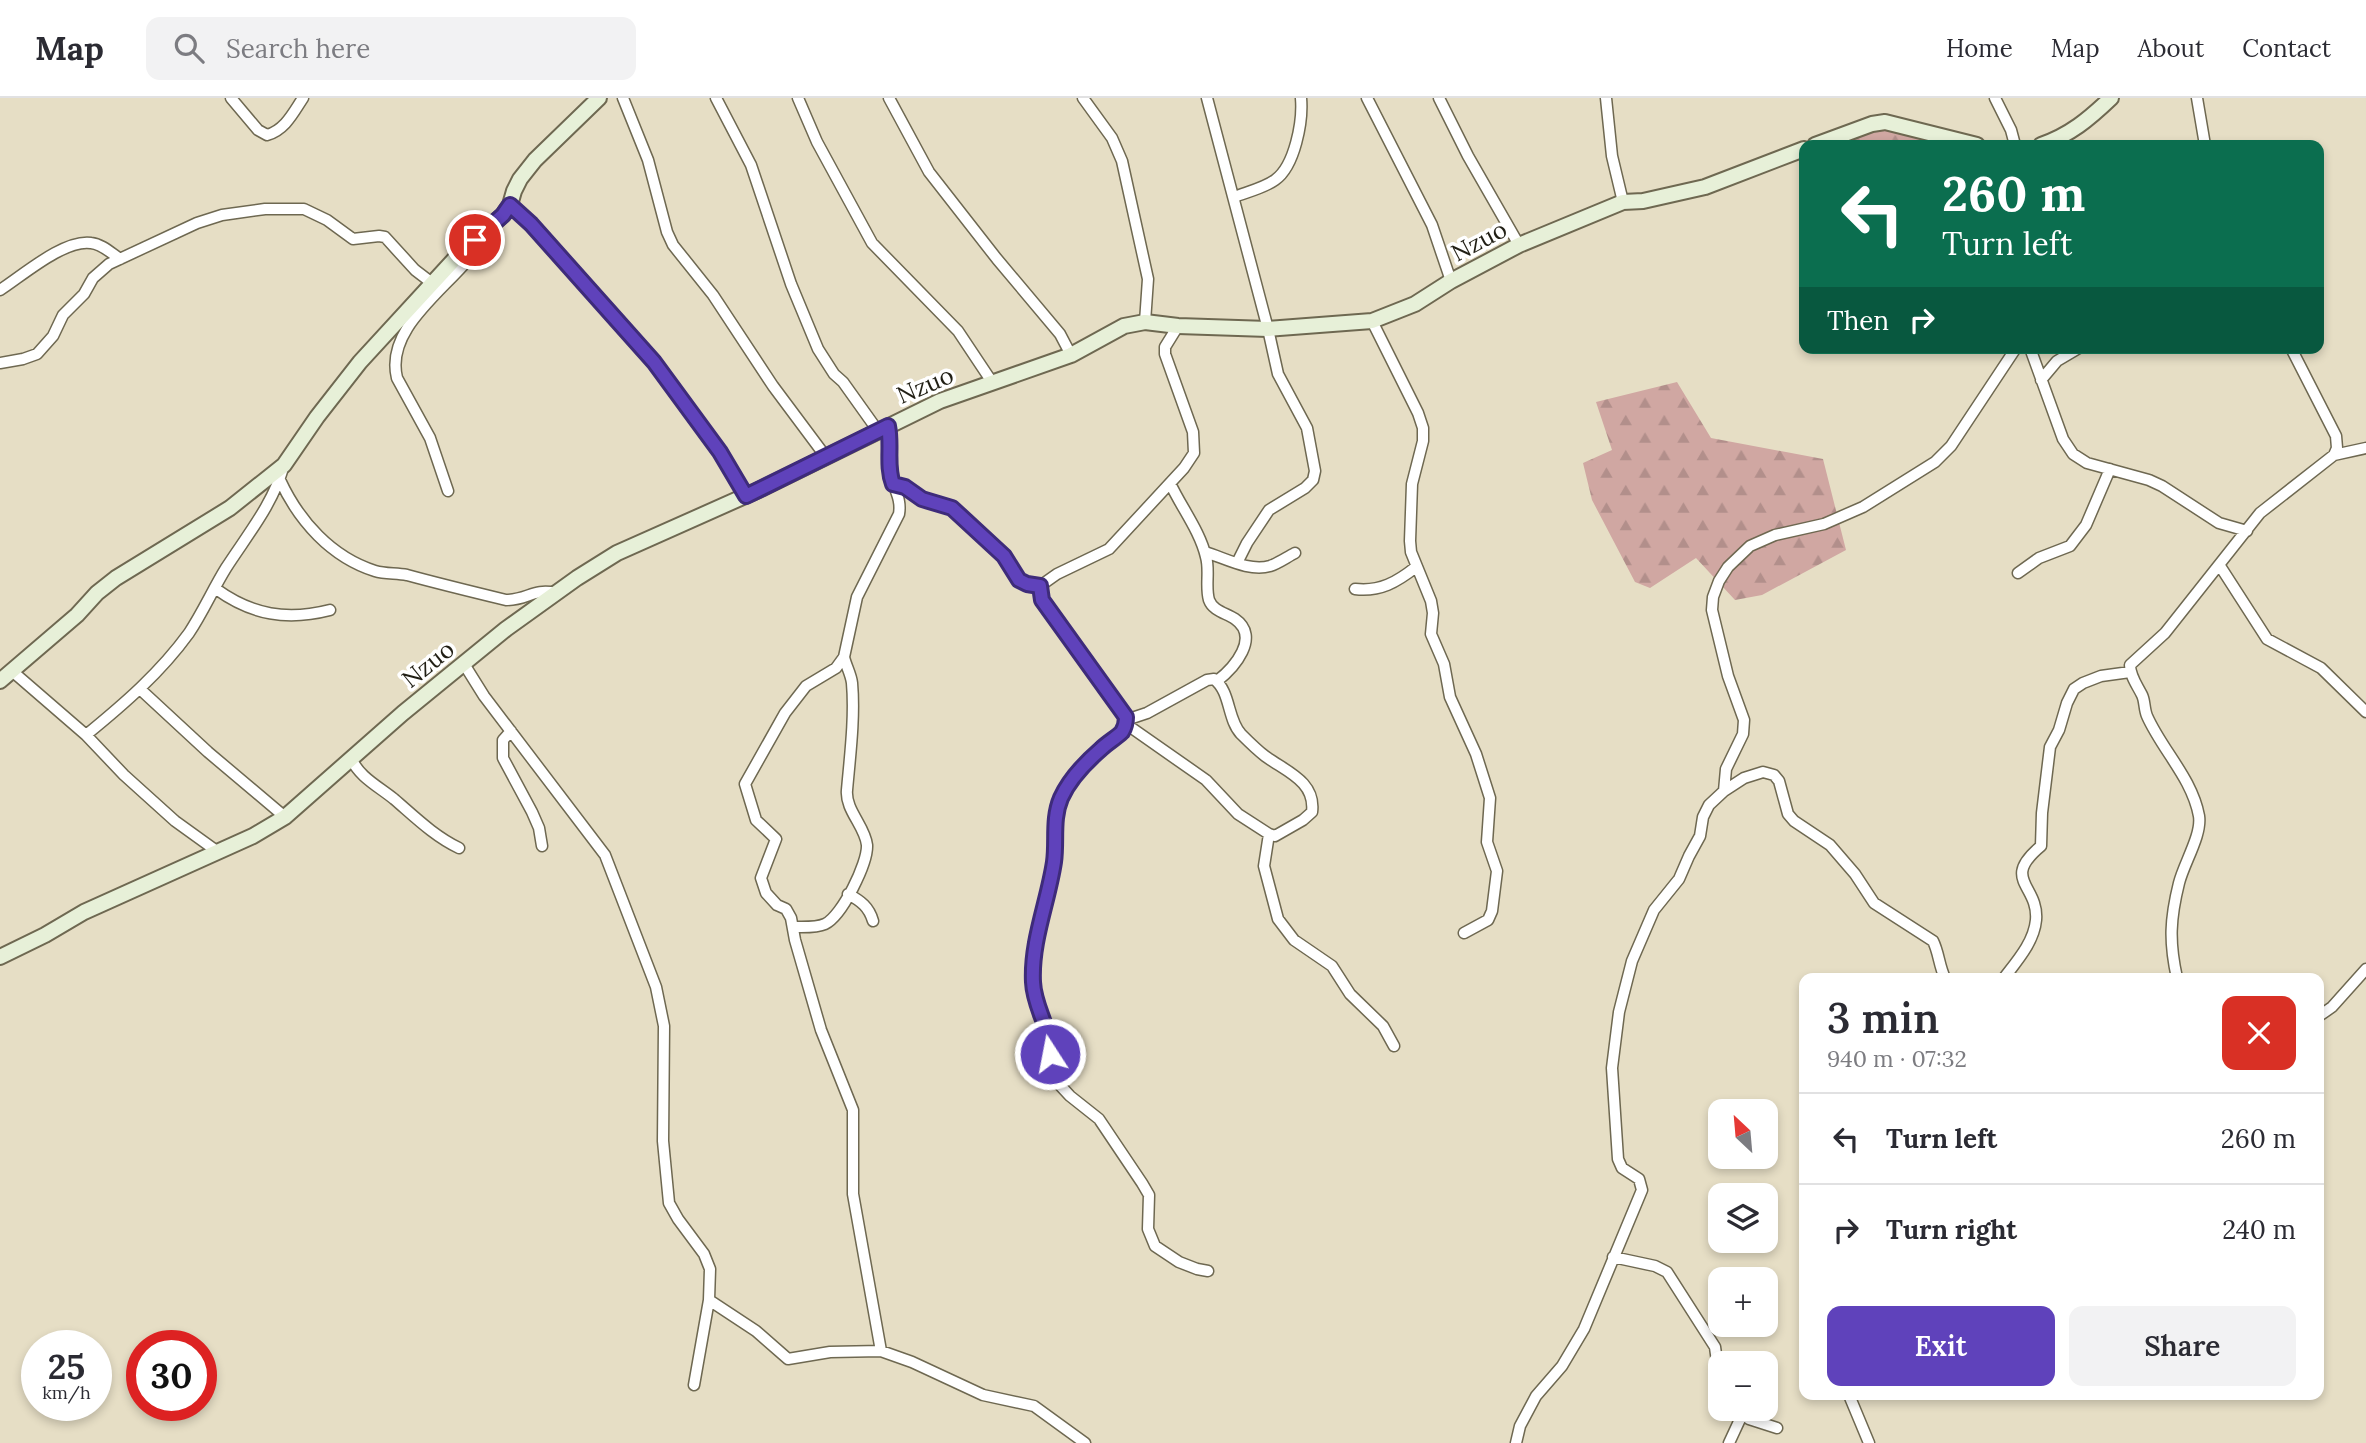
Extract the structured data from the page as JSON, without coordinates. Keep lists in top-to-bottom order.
{
  "streets": {
    "street": ["Nzuo"]
  },
  "north": "top left",
  "page": {
    "header": "Map",
    "search": "Search here",
    "nav": [
      "Home",
      "Map",
      "About",
      "Contact"
    ],
    "turn": ["260 m", "Turn left"],
    "then": "Then",
    "heading": ["3 min", "940 m · 07:32"],
    "list": [
      {
        "name": "Turn left",
        "value": "260 m"
      },
      {
        "name": "Turn right",
        "value": "240 m"
      }
    ],
    "map_buttons": ["+", "−"],
    "buttons": ["Exit", "Share"],
    "speed": "25 km/h",
    "limit": "30"
  }
}
